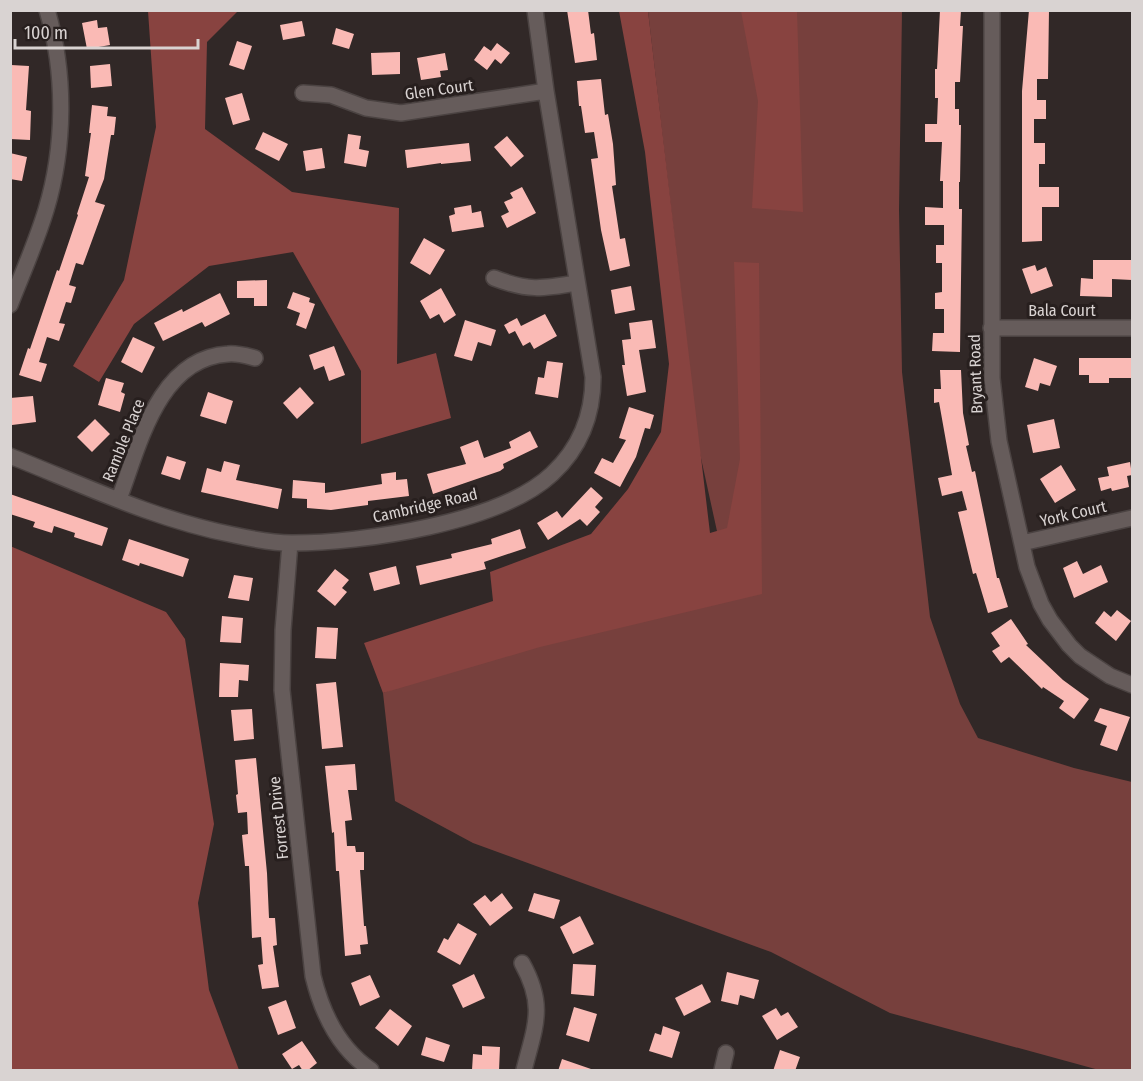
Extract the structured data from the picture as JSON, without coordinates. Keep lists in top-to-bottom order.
{
  "streets": {
    "street": [
      "Glen Court",
      "Bala Court",
      "Bryant Road",
      "Ramble Place",
      "Cambridge Road",
      "York Court",
      "Forrest Drive"
    ]
  },
  "crossings": [
    ["Glen Court", "Cambridge Road"],
    ["Bala Court", "Bryant Road"],
    ["Bryant Road", "York Court"],
    ["Ramble Place", "Cambridge Road"],
    ["Cambridge Road", "Forrest Drive"]
  ],
  "scale_bar": "100 m"
}
